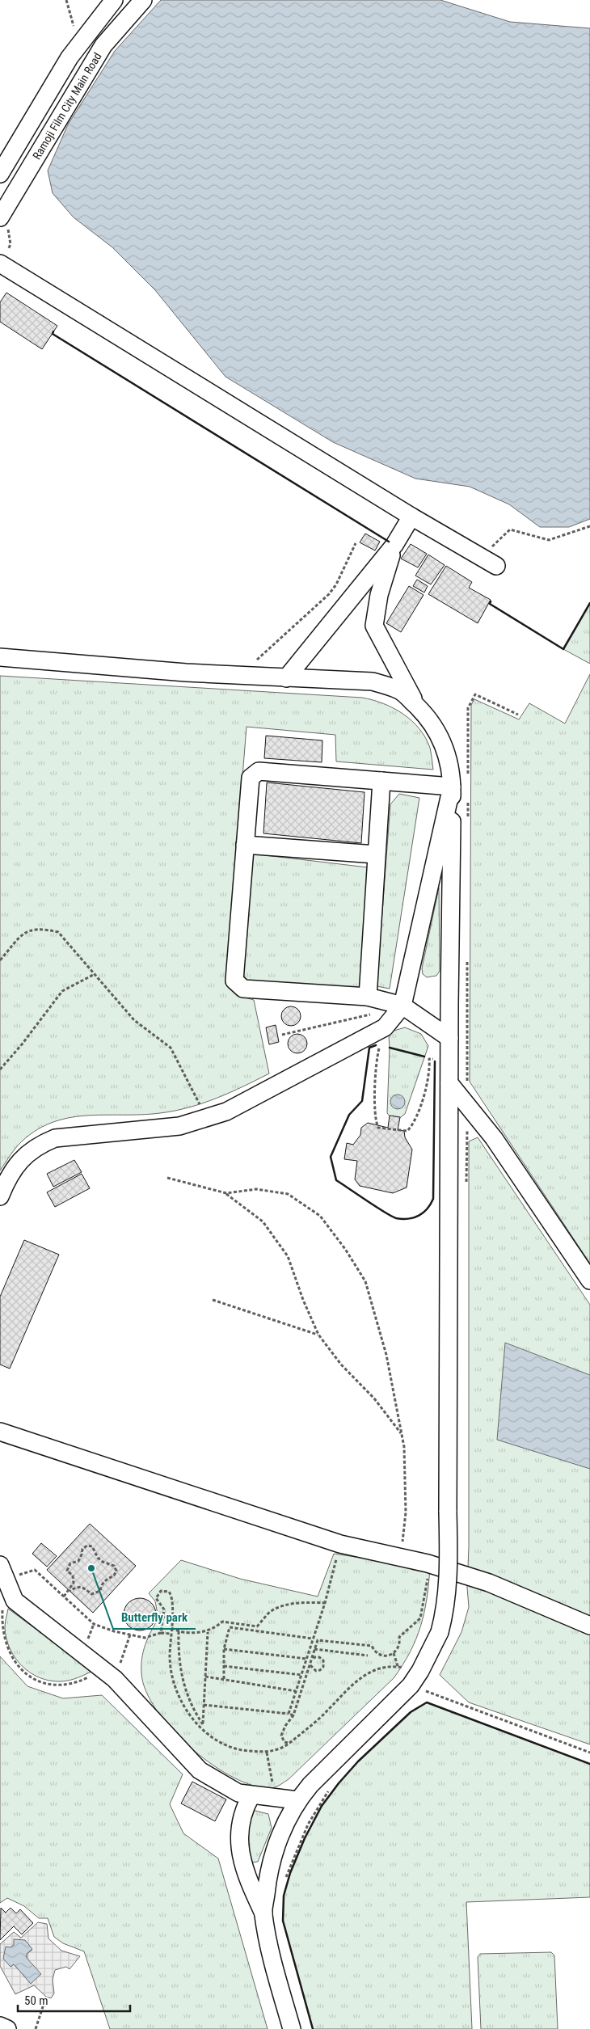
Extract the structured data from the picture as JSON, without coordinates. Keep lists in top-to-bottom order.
{
  "streets": {
    "street": ["Ramoji Film City Main Road"]
  },
  "places": ["Butterfly park"],
  "scale_bar": "50 m"
}
